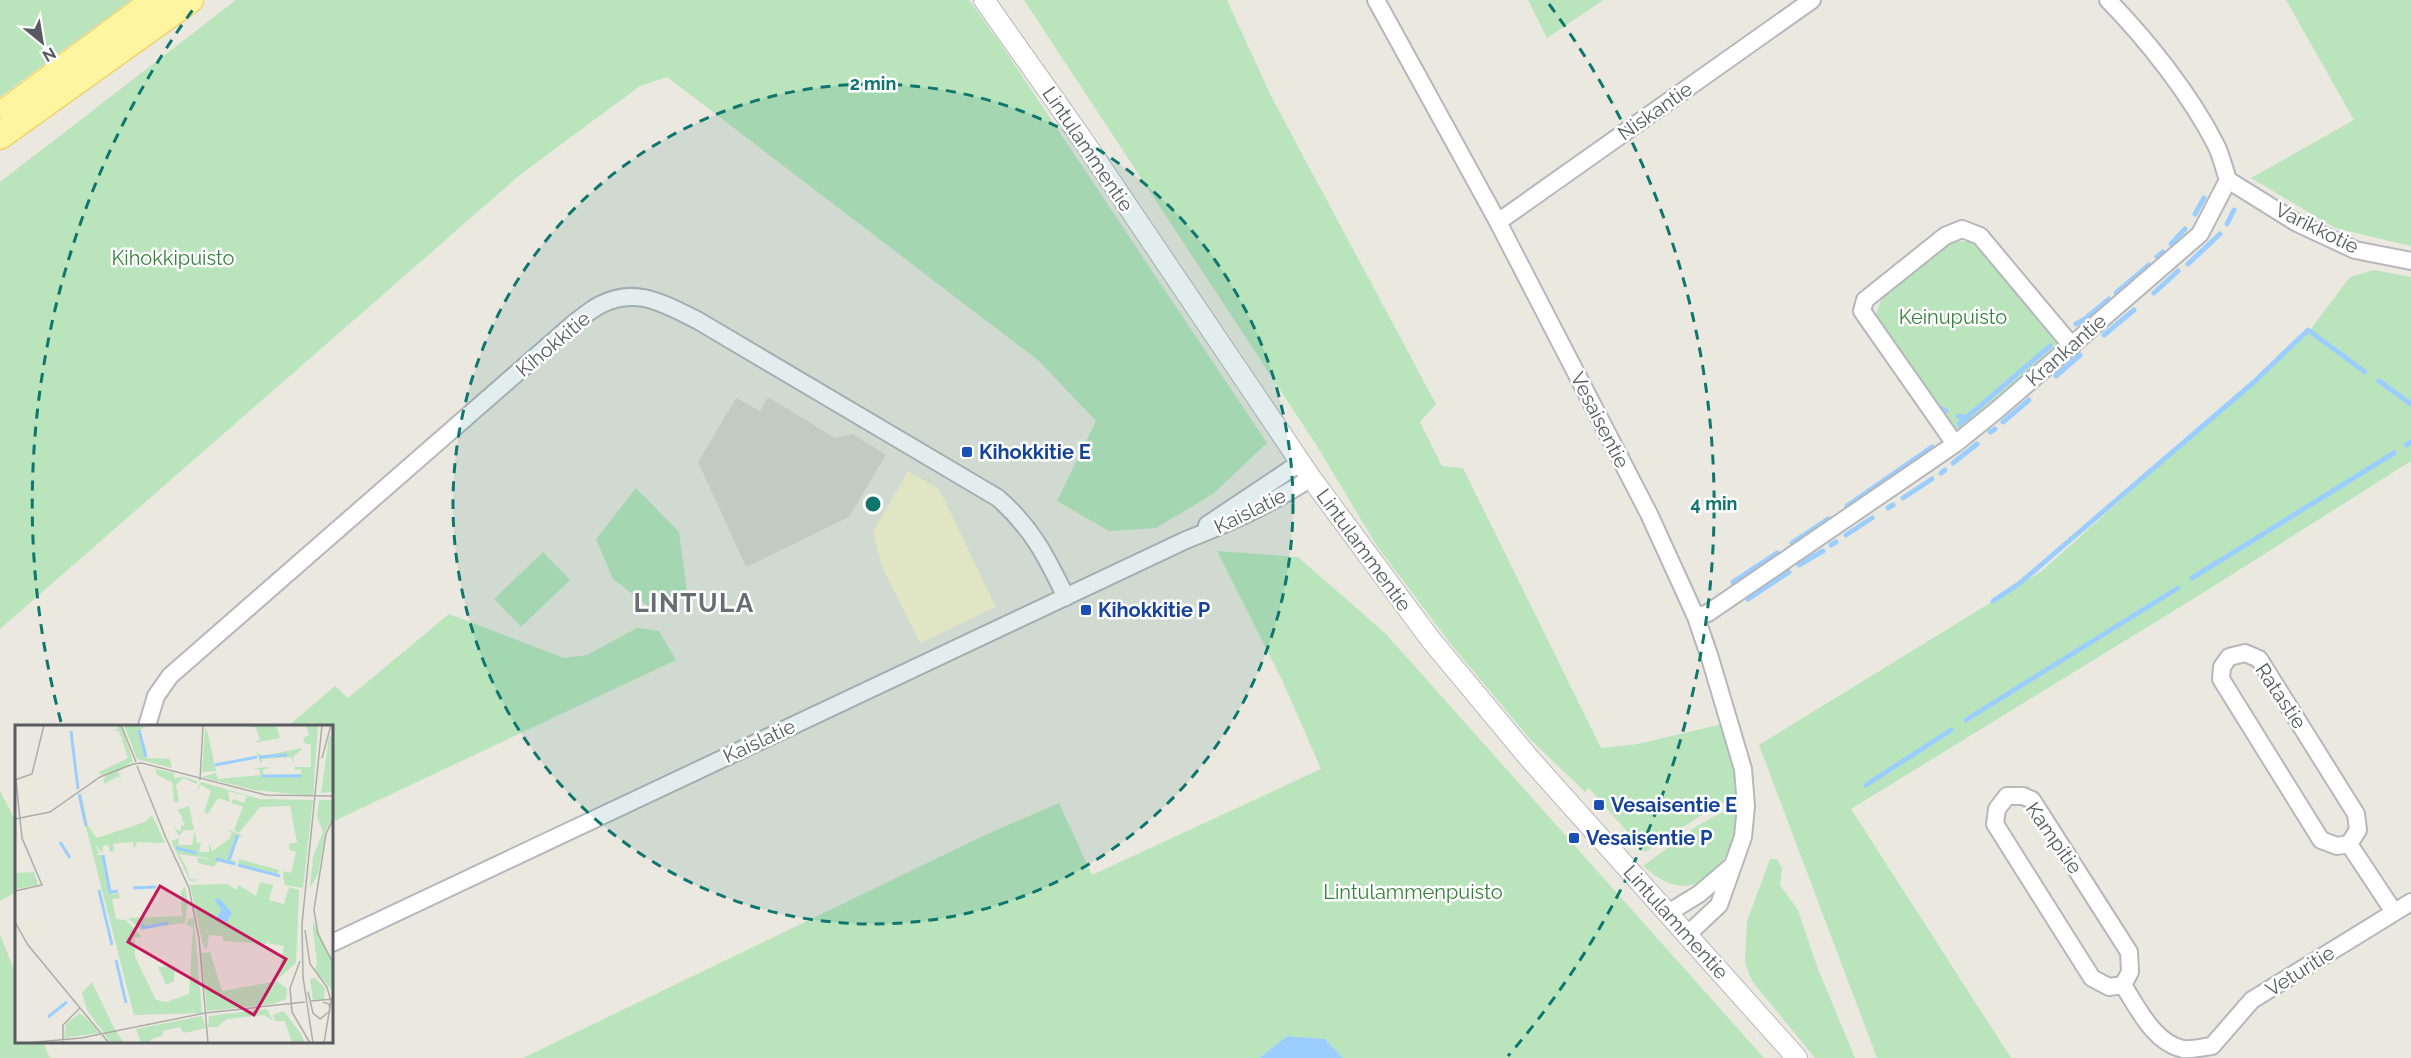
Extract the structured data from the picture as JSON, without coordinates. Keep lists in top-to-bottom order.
{
  "streets": {
    "street": [
      "Niskantie",
      "Lintulammentie",
      "Varikkotie",
      "Kihokkitie",
      "Krankantie",
      "Vesaisentie",
      "Kaislatie",
      "Ratastie",
      "Kampitie",
      "Veturitie"
    ]
  },
  "crossings": [
    ["Niskantie", "Vesaisentie"],
    ["Lintulammentie", "Vesaisentie"],
    ["Lintulammentie", "Kaislatie"],
    ["Varikkotie", "Krankantie"],
    ["Kihokkitie", "Kaislatie"],
    ["Krankantie", "Vesaisentie"]
  ],
  "districts": ["LINTULA"],
  "parks": ["Kihokkipuisto", "Keinupuisto", "Lintulammenpuisto"],
  "places": {
    "transit": [
      "Kihokkitie E",
      "Kihokkitie P",
      "Vesaisentie E",
      "Vesaisentie P"
    ]
  },
  "north": "bottom right",
  "rings": ["2 min", "4 min"]
}
